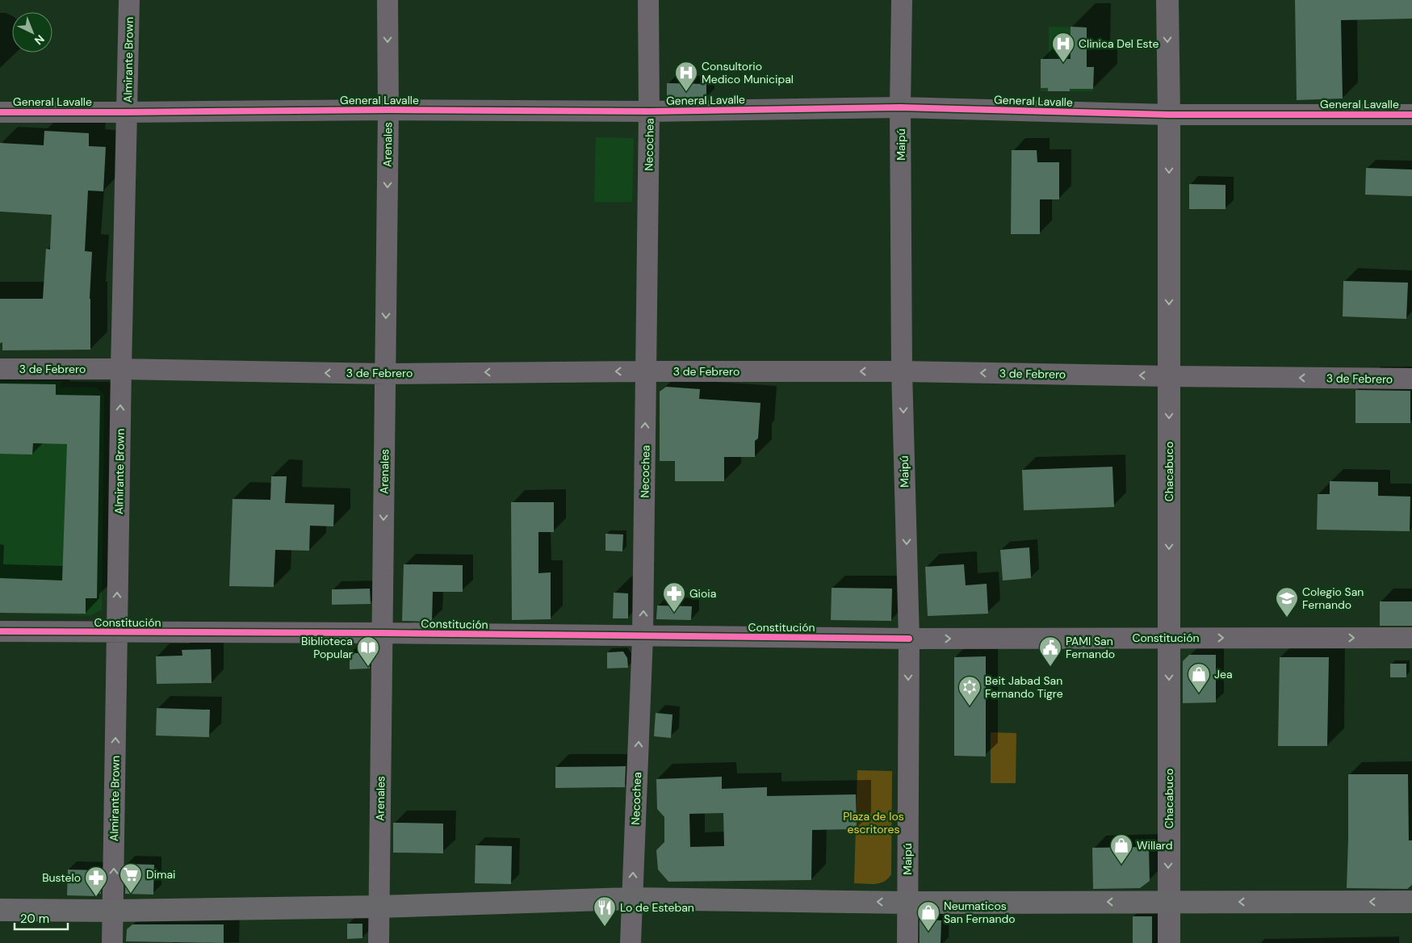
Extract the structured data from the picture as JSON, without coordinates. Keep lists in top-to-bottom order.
{
  "streets": {
    "street": [
      "Almirante Brown",
      "General Lavalle",
      "Arenales",
      "Necochea",
      "Maipú",
      "3 de Febrero",
      "Chacabuco",
      "Constitución"
    ]
  },
  "crossings": [
    ["Almirante Brown", "General Lavalle"],
    ["Almirante Brown", "3 de Febrero"],
    ["Almirante Brown", "Constitución"],
    ["General Lavalle", "Arenales"],
    ["General Lavalle", "Necochea"],
    ["General Lavalle", "Maipú"],
    ["General Lavalle", "Chacabuco"],
    ["Arenales", "3 de Febrero"],
    ["Arenales", "Constitución"],
    ["Necochea", "3 de Febrero"],
    ["Necochea", "Constitución"],
    ["Maipú", "3 de Febrero"],
    ["Maipú", "Constitución"],
    ["3 de Febrero", "Chacabuco"],
    ["Chacabuco", "Constitución"]
  ],
  "one_way": [
    "Almirante Brown",
    "Arenales",
    "Necochea",
    "Maipú",
    "3 de Febrero",
    "Chacabuco",
    "Constitución"
  ],
  "parks": ["Plaza de los escritores"],
  "places": {
    "hospital": ["Clinica Del Este", "Consultorio Medico Municipal"],
    "pharmacy": ["Gioia", "Bustelo"],
    "school or university": ["Colegio San Fernando"],
    "library": ["Biblioteca Popular"],
    "public building": ["PAMI San Fernando"],
    "shop": ["Jea", "Willard", "Neumaticos San Fernando"],
    "synagogue": ["Beit Jabad San Fernando Tigre"],
    "supermarket": ["Dimai"],
    "restaurant": ["Lo de Esteban"]
  },
  "scale_bar": "20 m",
  "north": "bottom right"
}
